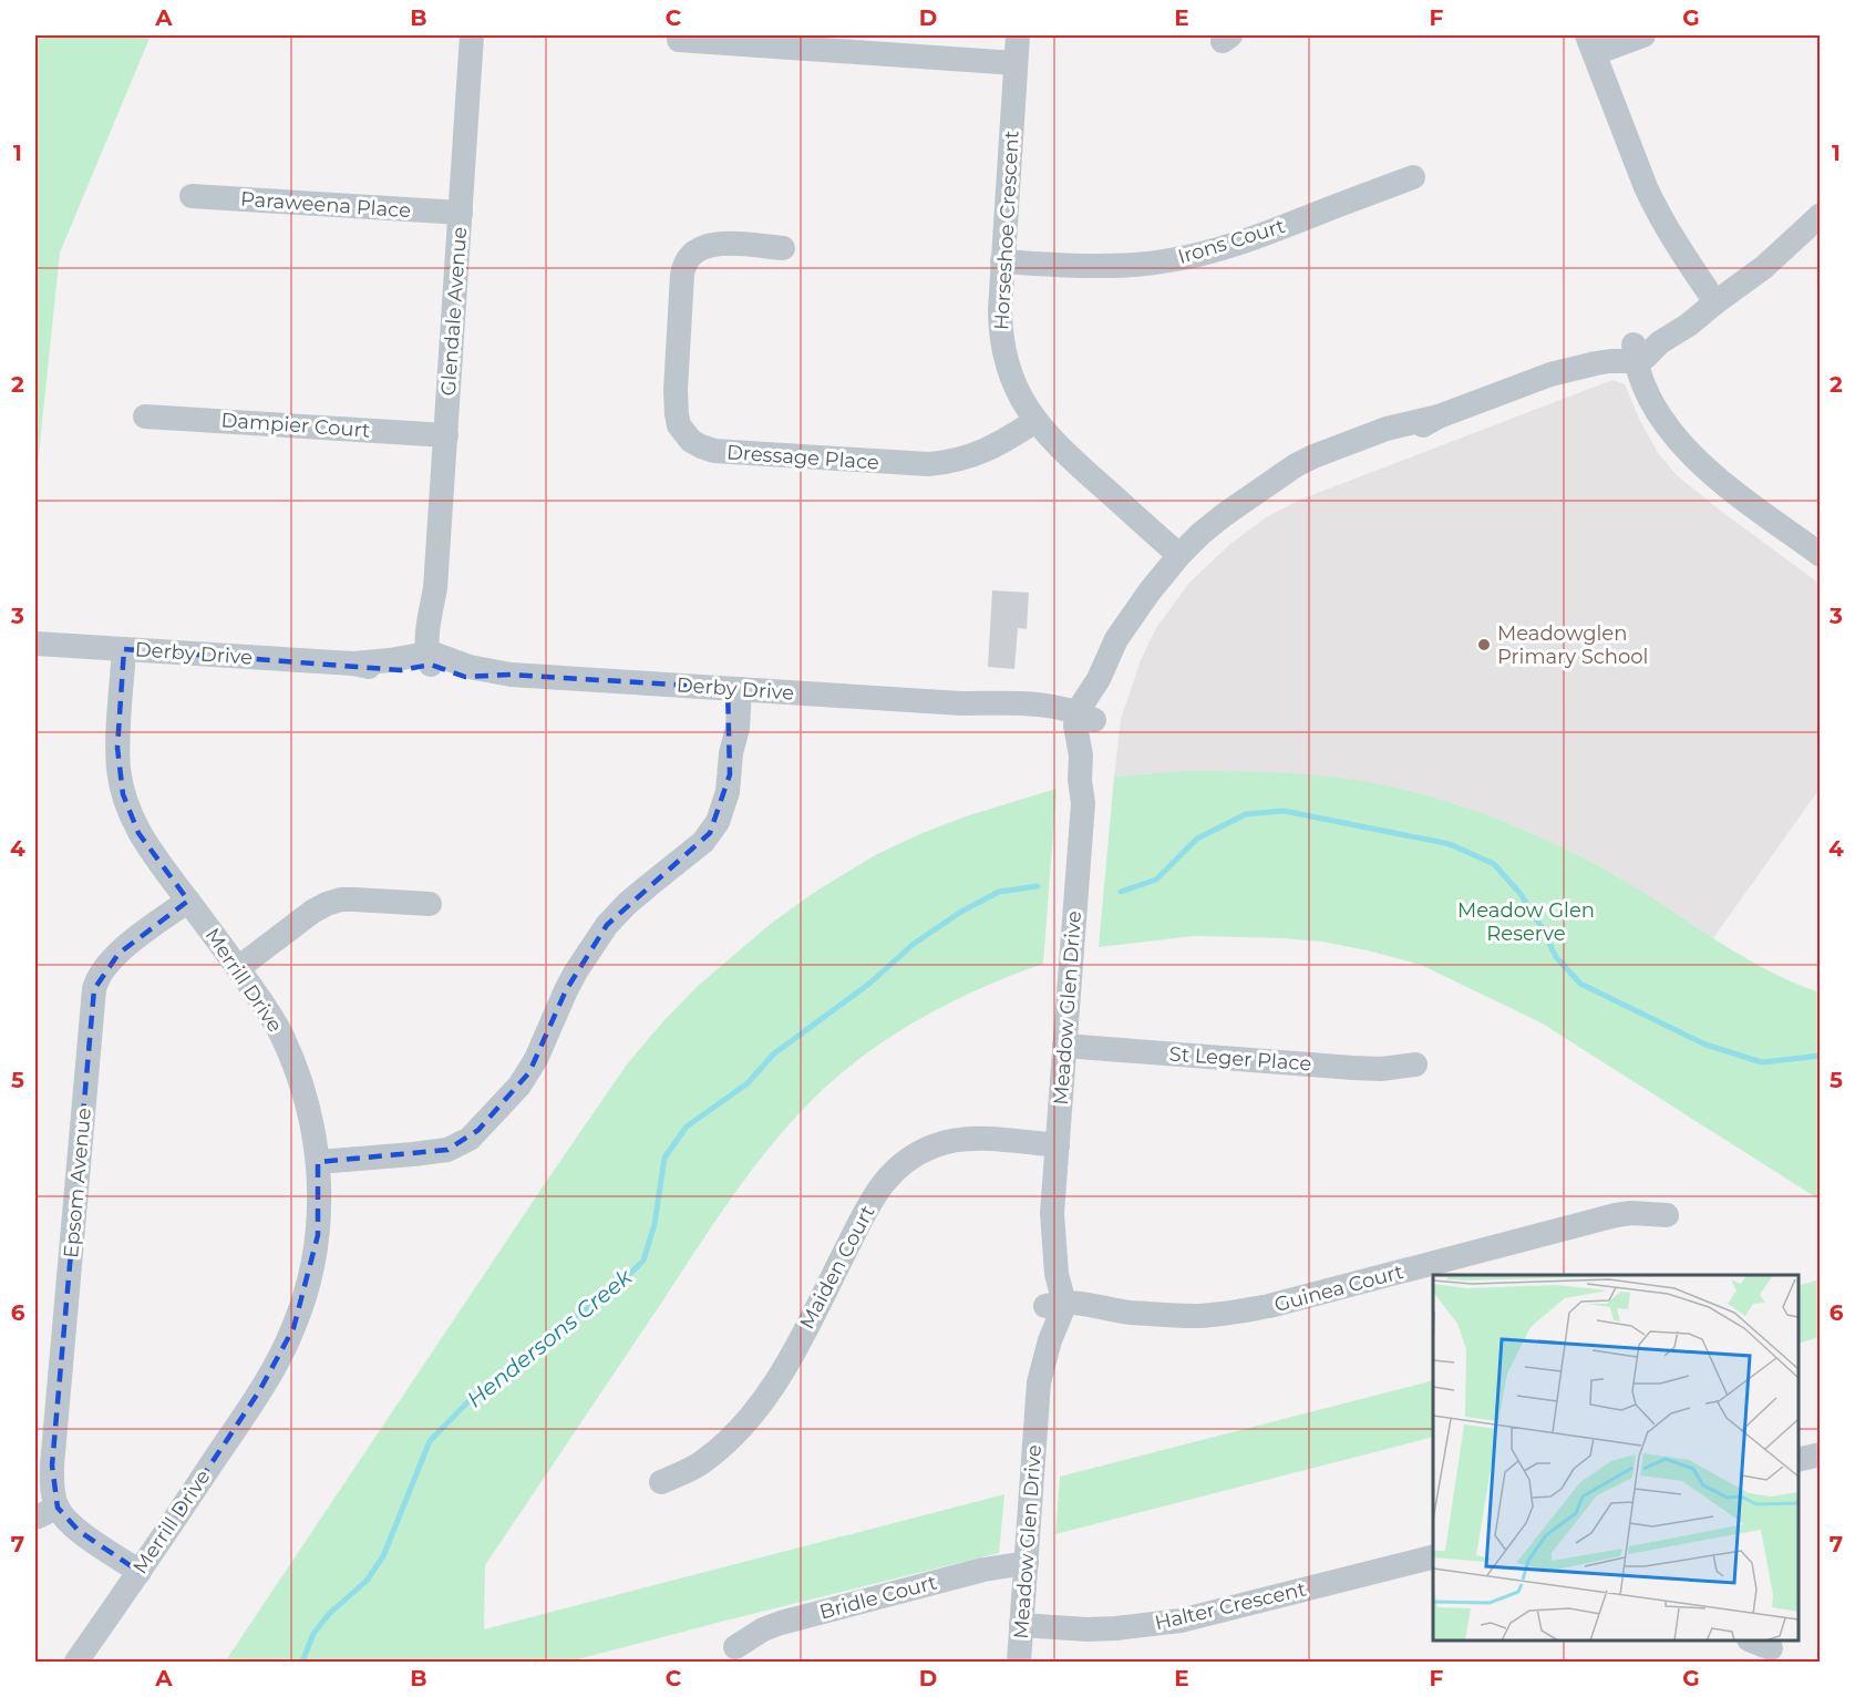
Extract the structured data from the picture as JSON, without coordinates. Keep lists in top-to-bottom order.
{
  "streets": {
    "street": [
      "Paraweena Place",
      "Horseshoe Crescent",
      "Irons Court",
      "Glendale Avenue",
      "Dampier Court",
      "Dressage Place",
      "Derby Drive",
      "Merrill Drive",
      "Meadow Glen Drive",
      "St Leger Place",
      "Epsom Avenue",
      "Maiden Court",
      "Guinea Court",
      "Bridle Court",
      "Halter Crescent"
    ]
  },
  "crossings": [
    ["Paraweena Place", "Glendale Avenue"],
    ["Horseshoe Crescent", "Irons Court"],
    ["Horseshoe Crescent", "Dressage Place"],
    ["Horseshoe Crescent", "Meadow Glen Drive"],
    ["Glendale Avenue", "Dampier Court"],
    ["Glendale Avenue", "Derby Drive"],
    ["Derby Drive", "Merrill Drive"],
    ["Derby Drive", "Meadow Glen Drive"],
    ["Merrill Drive", "Epsom Avenue"],
    ["Meadow Glen Drive", "St Leger Place"],
    ["Meadow Glen Drive", "Maiden Court"],
    ["Meadow Glen Drive", "Guinea Court"],
    ["Meadow Glen Drive", "Bridle Court"],
    ["Meadow Glen Drive", "Halter Crescent"]
  ],
  "water": ["Hendersons Creek"],
  "parks": ["Meadow Glen Reserve"],
  "places": ["Meadowglen Primary School"],
  "grid": {
    "columns": [
      "A",
      "B",
      "C",
      "D",
      "E",
      "F",
      "G"
    ],
    "rows": [
      "1",
      "2",
      "3",
      "4",
      "5",
      "6",
      "7"
    ]
  }
}
